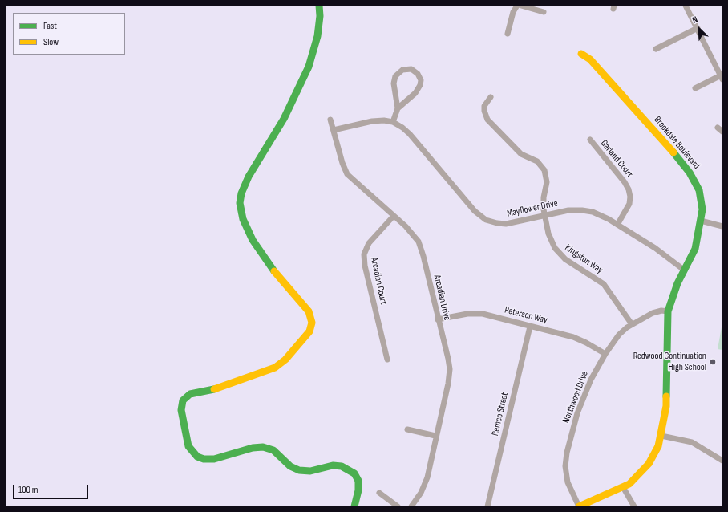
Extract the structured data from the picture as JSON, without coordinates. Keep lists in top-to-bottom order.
{
  "streets": {
    "street": [
      "Brookdale Boulevard",
      "Garland Court",
      "Mayflower Drive",
      "Kingston Way",
      "Arcadian Court",
      "Arcadian Drive",
      "Peterson Way",
      "Northwood Drive",
      "Remco Street"
    ]
  },
  "crossings": [
    ["Brookdale Boulevard", "Mayflower Drive"],
    ["Brookdale Boulevard", "Northwood Drive"],
    ["Garland Court", "Mayflower Drive"],
    ["Mayflower Drive", "Kingston Way"],
    ["Mayflower Drive", "Arcadian Drive"],
    ["Kingston Way", "Northwood Drive"],
    ["Arcadian Court", "Arcadian Drive"],
    ["Arcadian Drive", "Peterson Way"],
    ["Peterson Way", "Northwood Drive"],
    ["Peterson Way", "Remco Street"]
  ],
  "places": ["Redwood Continuation High School"],
  "legend": ["Fast", "Slow"],
  "scale_bar": "100 m",
  "north": "top left"
}
